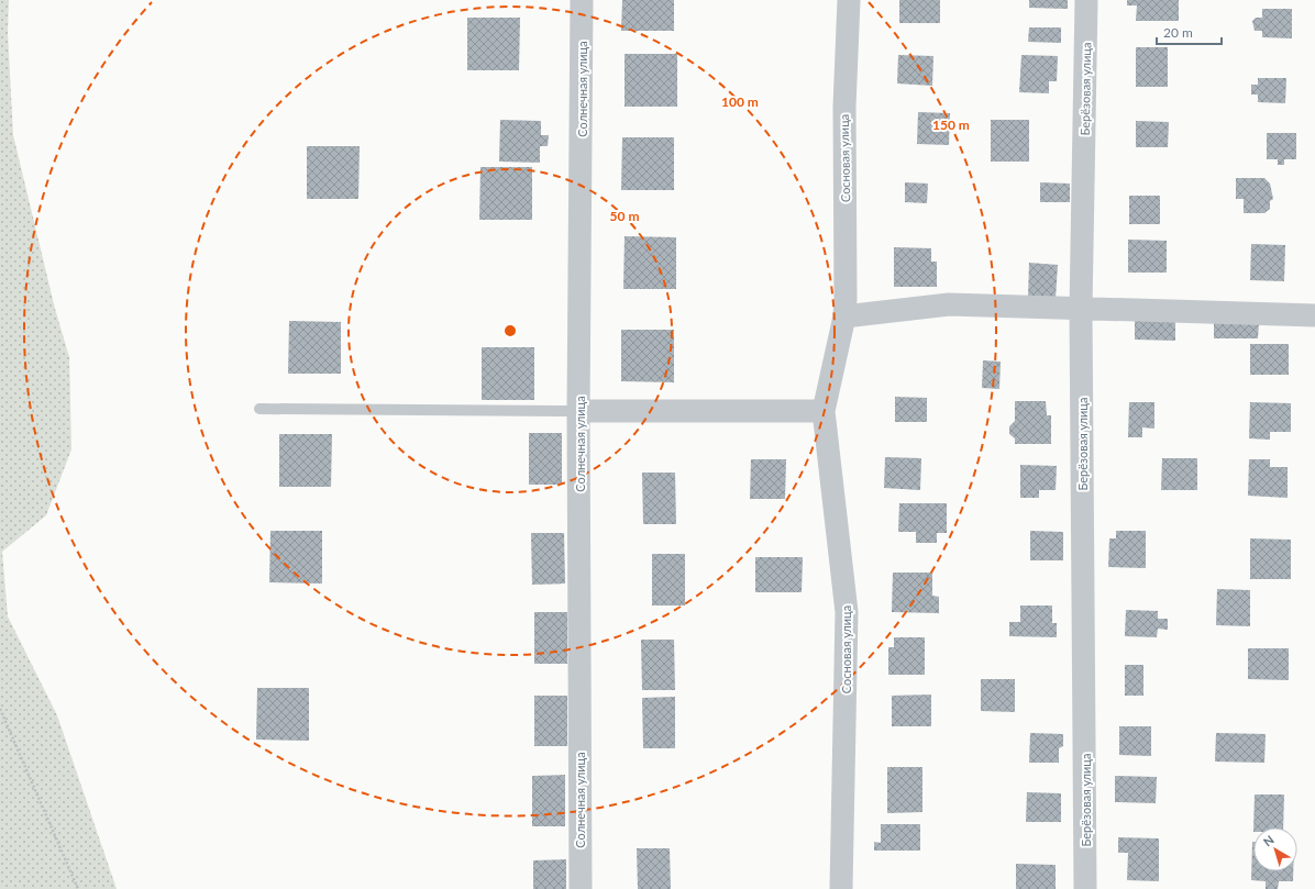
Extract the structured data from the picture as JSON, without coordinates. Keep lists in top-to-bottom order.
{
  "streets": {
    "street": ["Солнечная улица", "Берёзовая улица", "Сосновая улица"]
  },
  "scale_bar": "20 m",
  "north": "top left",
  "rings": ["100 m", "150 m", "50 m"]
}
